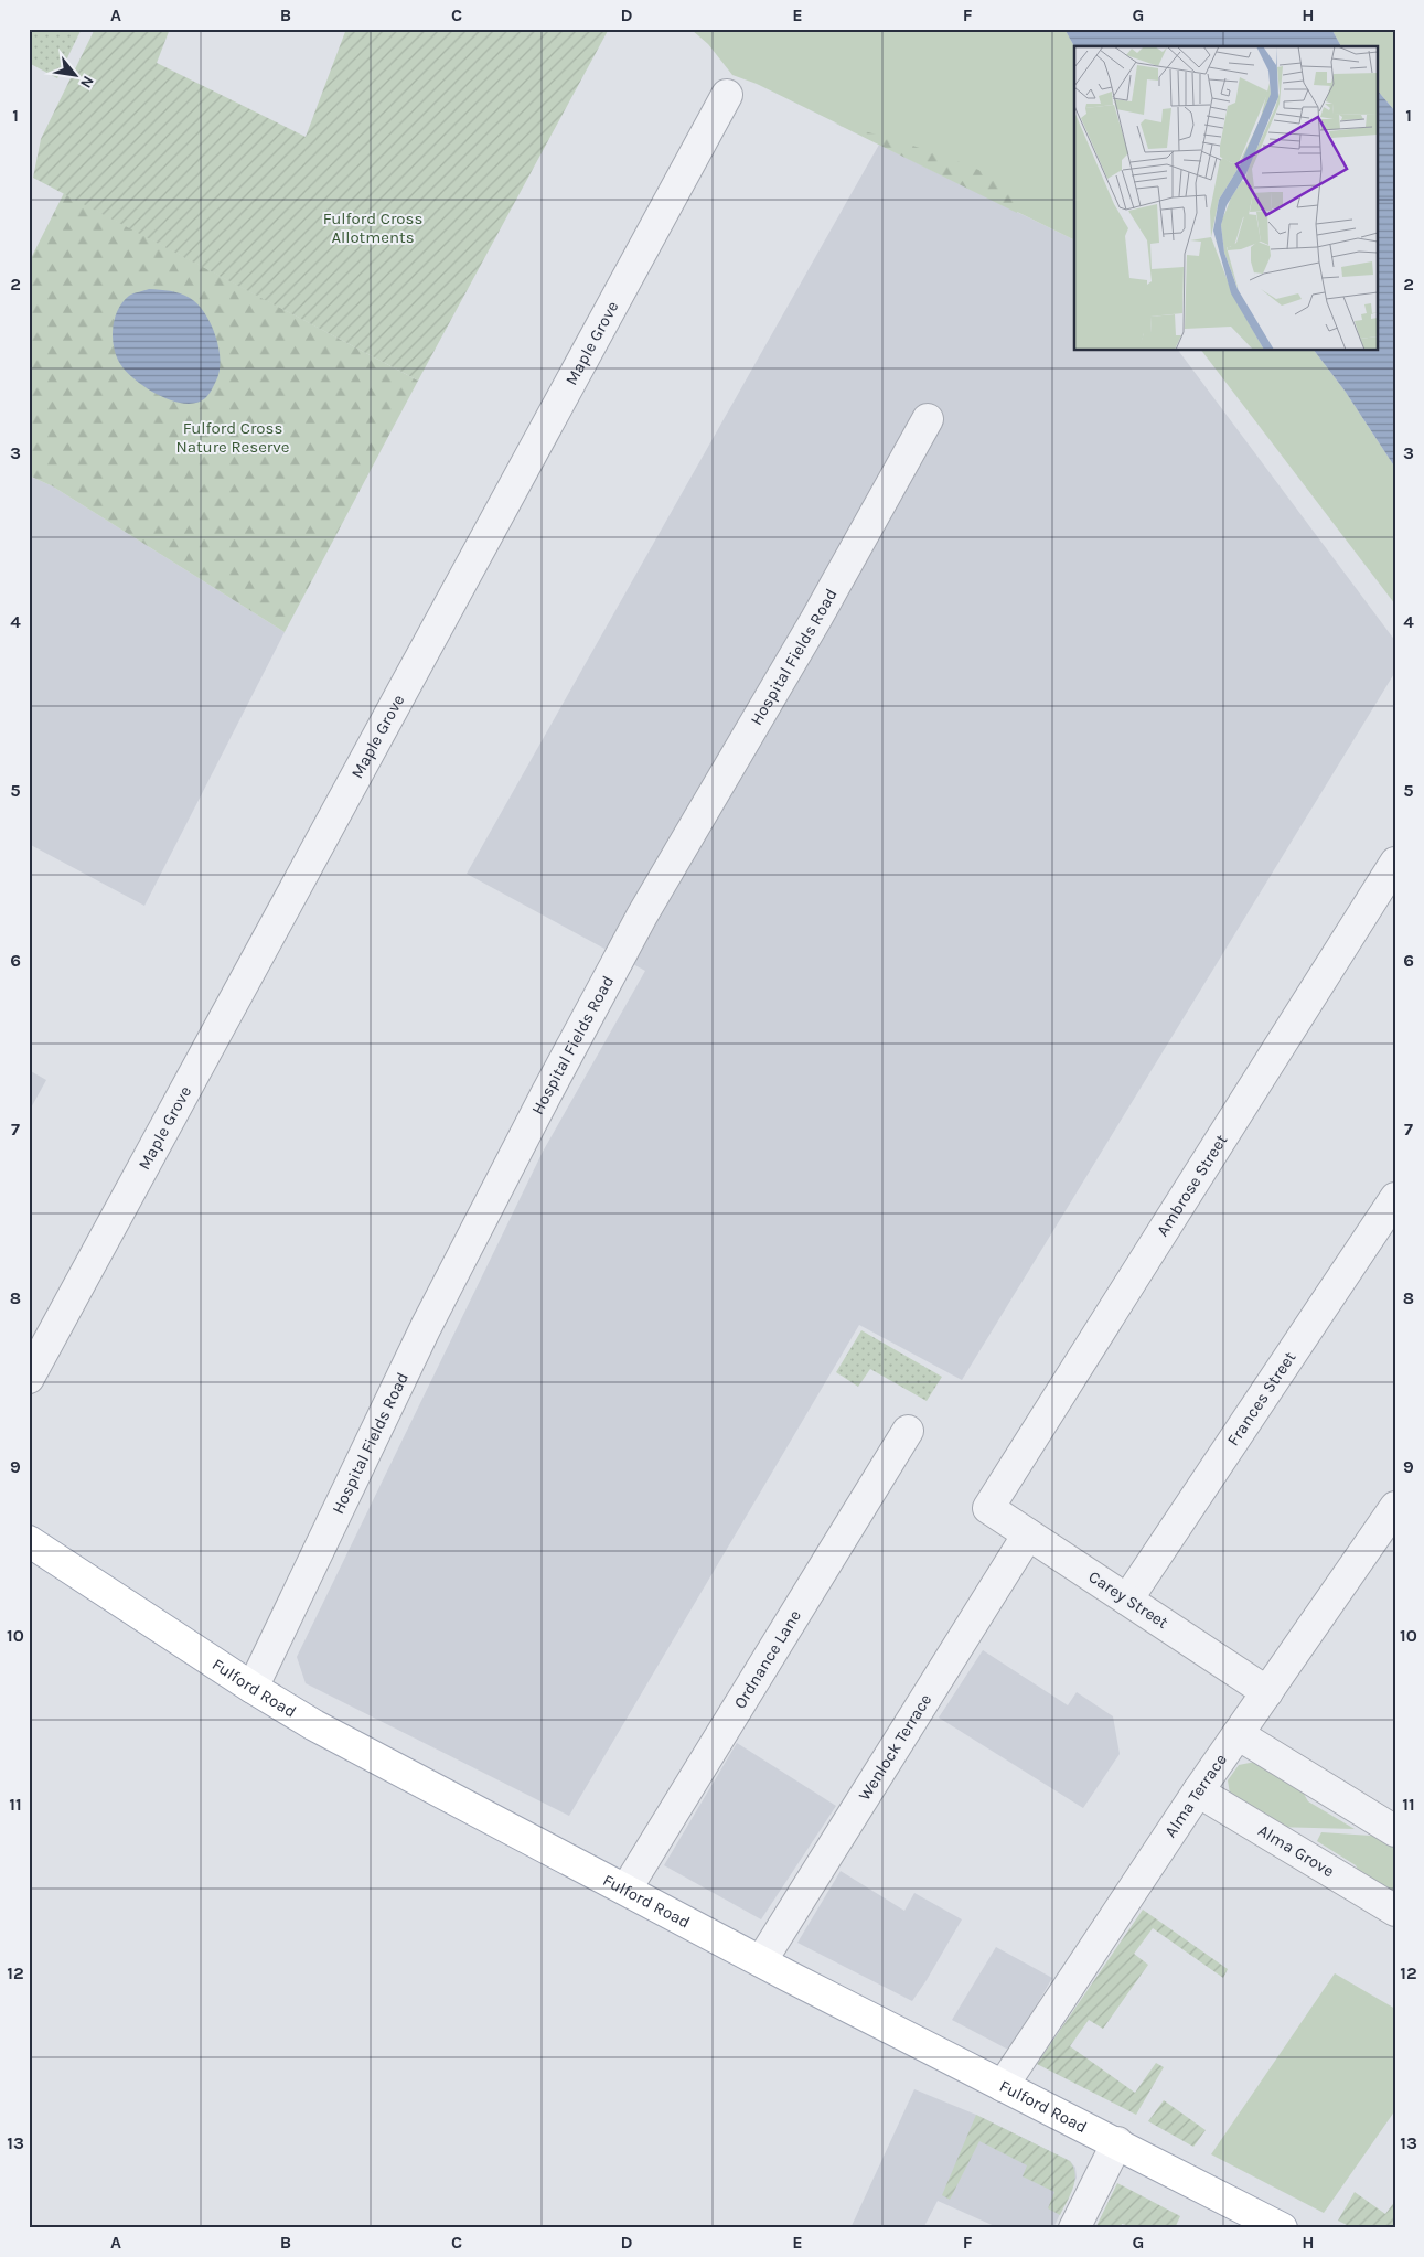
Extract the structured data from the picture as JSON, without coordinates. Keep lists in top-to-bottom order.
{
  "streets": {
    "main road": ["Fulford Road"],
    "street": [
      "Maple Grove",
      "Hospital Fields Road",
      "Ambrose Street",
      "Frances Street",
      "Carey Street",
      "Ordnance Lane",
      "Wenlock Terrace",
      "Alma Terrace",
      "Alma Grove"
    ]
  },
  "crossings": [
    ["Hospital Fields Road", "Fulford Road"],
    ["Ambrose Street", "Carey Street"],
    ["Frances Street", "Carey Street"],
    ["Carey Street", "Wenlock Terrace"],
    ["Carey Street", "Alma Terrace"],
    ["Ordnance Lane", "Fulford Road"],
    ["Fulford Road", "Wenlock Terrace"],
    ["Fulford Road", "Alma Terrace"],
    ["Alma Terrace", "Alma Grove"]
  ],
  "parks": ["Fulford Cross Allotments", "Fulford Cross Nature Reserve"],
  "north": "bottom right",
  "grid": {
    "columns": [
      "A",
      "B",
      "C",
      "D",
      "E",
      "F",
      "G",
      "H"
    ],
    "rows": [
      "1",
      "2",
      "3",
      "4",
      "5",
      "6",
      "7",
      "8",
      "9",
      "10",
      "11",
      "12",
      "13"
    ]
  }
}
